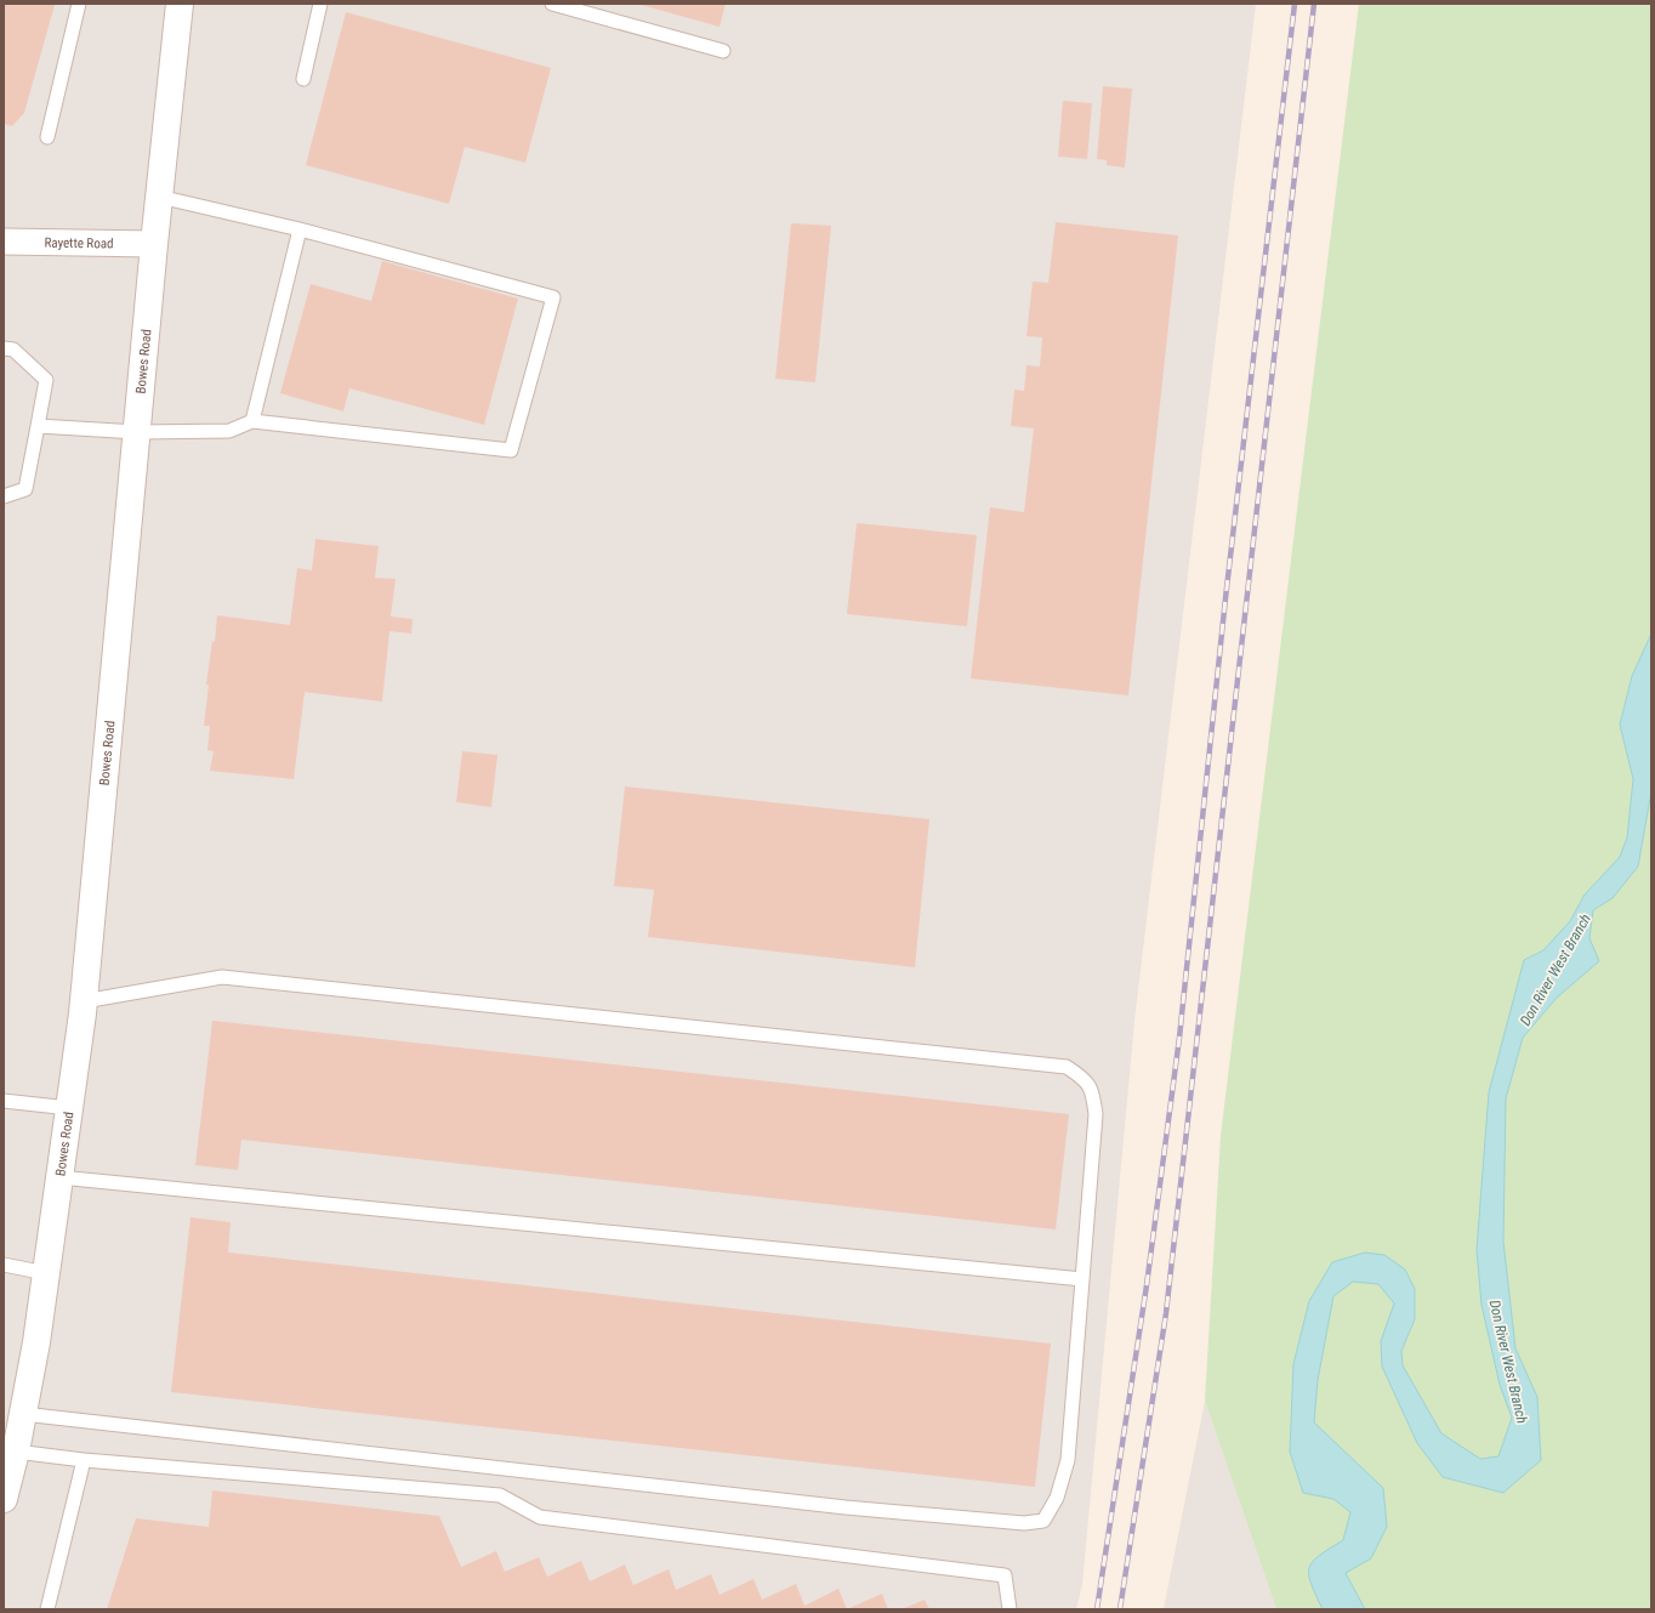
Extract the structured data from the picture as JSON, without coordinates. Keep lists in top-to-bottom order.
{
  "streets": {
    "street": ["Rayette Road", "Bowes Road"]
  },
  "crossings": [
    ["Rayette Road", "Bowes Road"]
  ],
  "water": ["Don River West Branch"]
}
